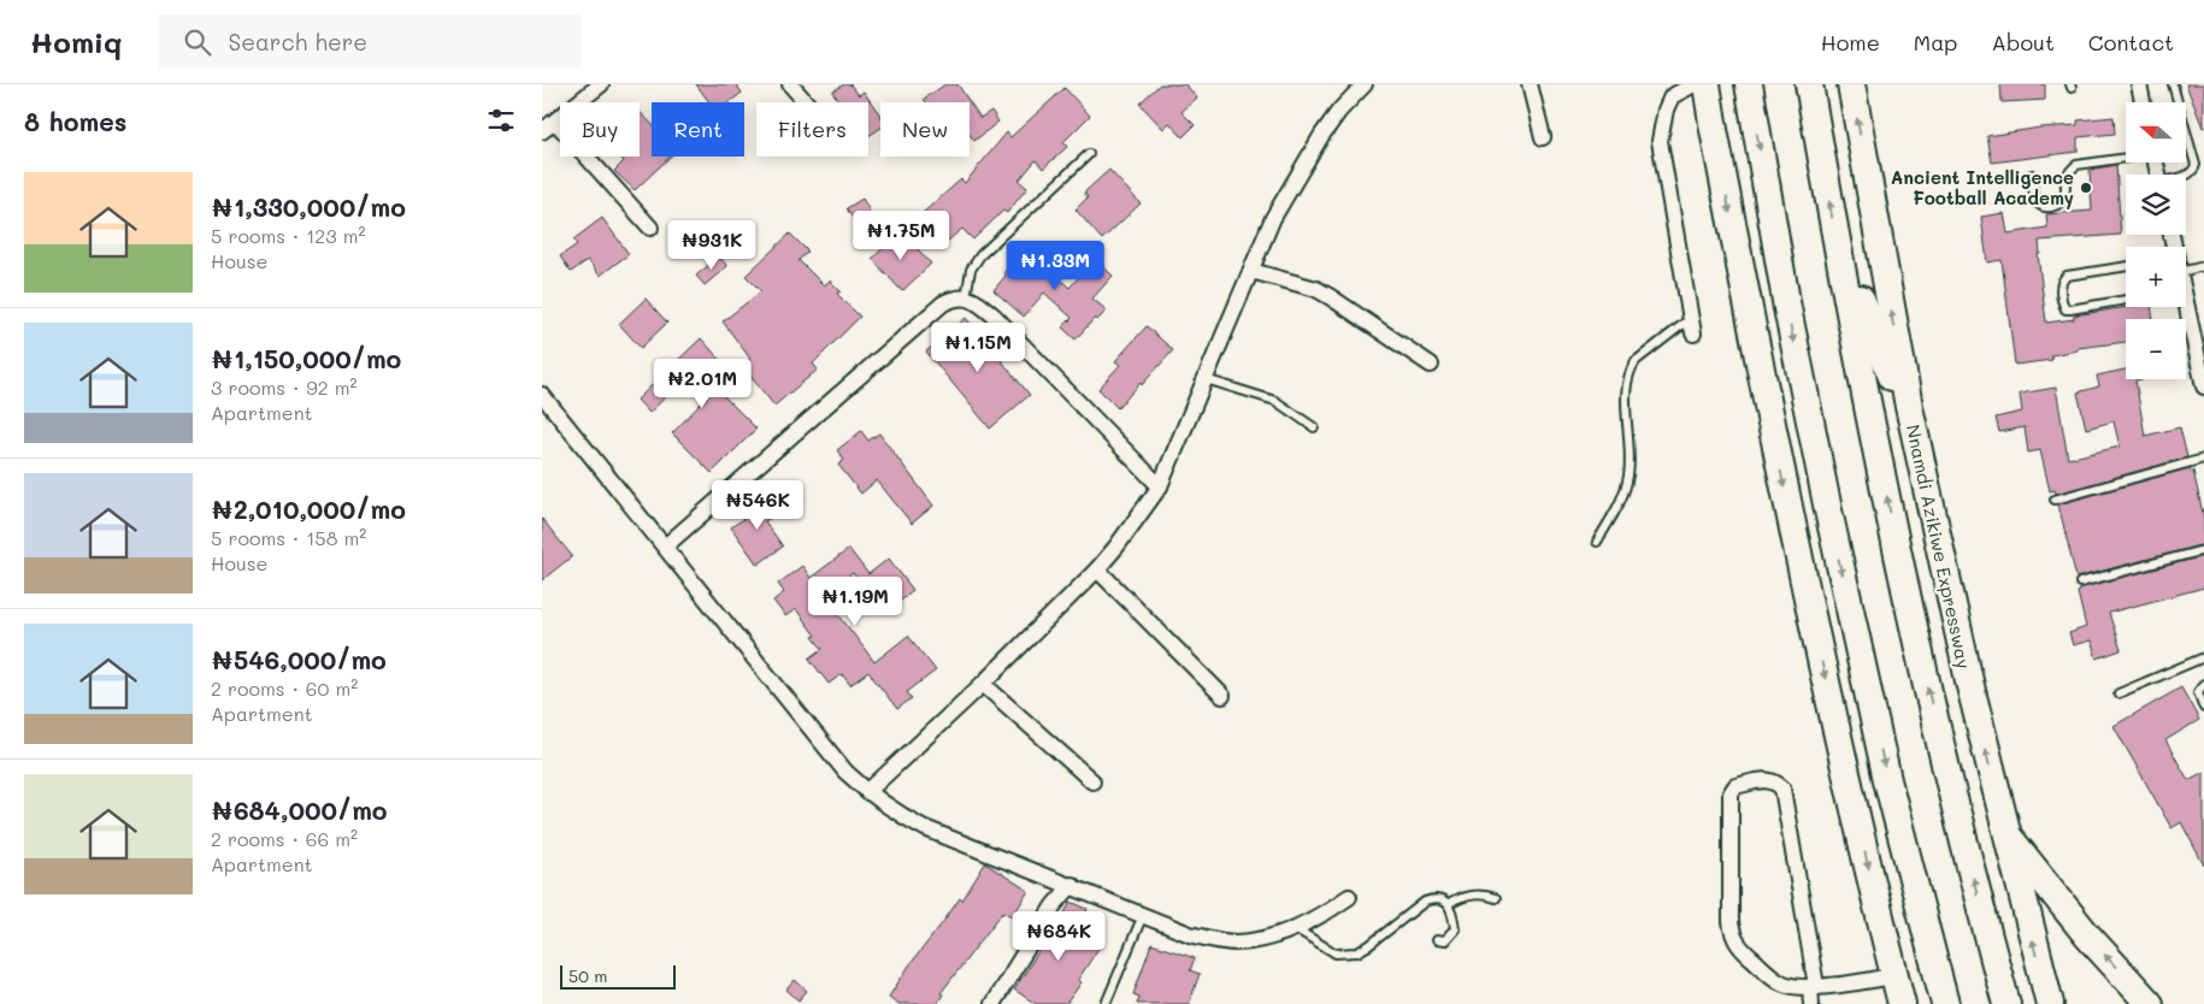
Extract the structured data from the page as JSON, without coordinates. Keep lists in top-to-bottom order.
{
  "streets": {
    "highway": ["Nnamdi Azikiwe Expressway"]
  },
  "places": ["Ancient Intelligence Football Academy"],
  "scale_bar": "50 m",
  "north": "left",
  "page": {
    "header": "Homiq",
    "search": "Search here",
    "nav": [
      "Home",
      "Map",
      "About",
      "Contact"
    ],
    "heading": "8 homes",
    "map_buttons": ["+", "−"],
    "chip": [
      "Buy",
      "Rent",
      "Filters",
      "New"
    ],
    "list": [
      {
        "name": "₦1,330,000/mo",
        "note": "5 rooms · 123 m² · House"
      },
      {
        "name": "₦1,150,000/mo",
        "note": "3 rooms · 92 m² · Apartment"
      },
      {
        "name": "₦2,010,000/mo",
        "note": "5 rooms · 158 m² · House"
      },
      {
        "name": "₦546,000/mo",
        "note": "2 rooms · 60 m² · Apartment"
      },
      {
        "name": "₦684,000/mo",
        "note": "2 rooms · 66 m² · Apartment"
      }
    ],
    "price": [
      "₦1.75M",
      "₦931K",
      "₦1.33M",
      "₦1.15M",
      "₦2.01M",
      "₦546K",
      "₦1.19M",
      "₦684K"
    ],
    "scale": "50 m"
  }
}
